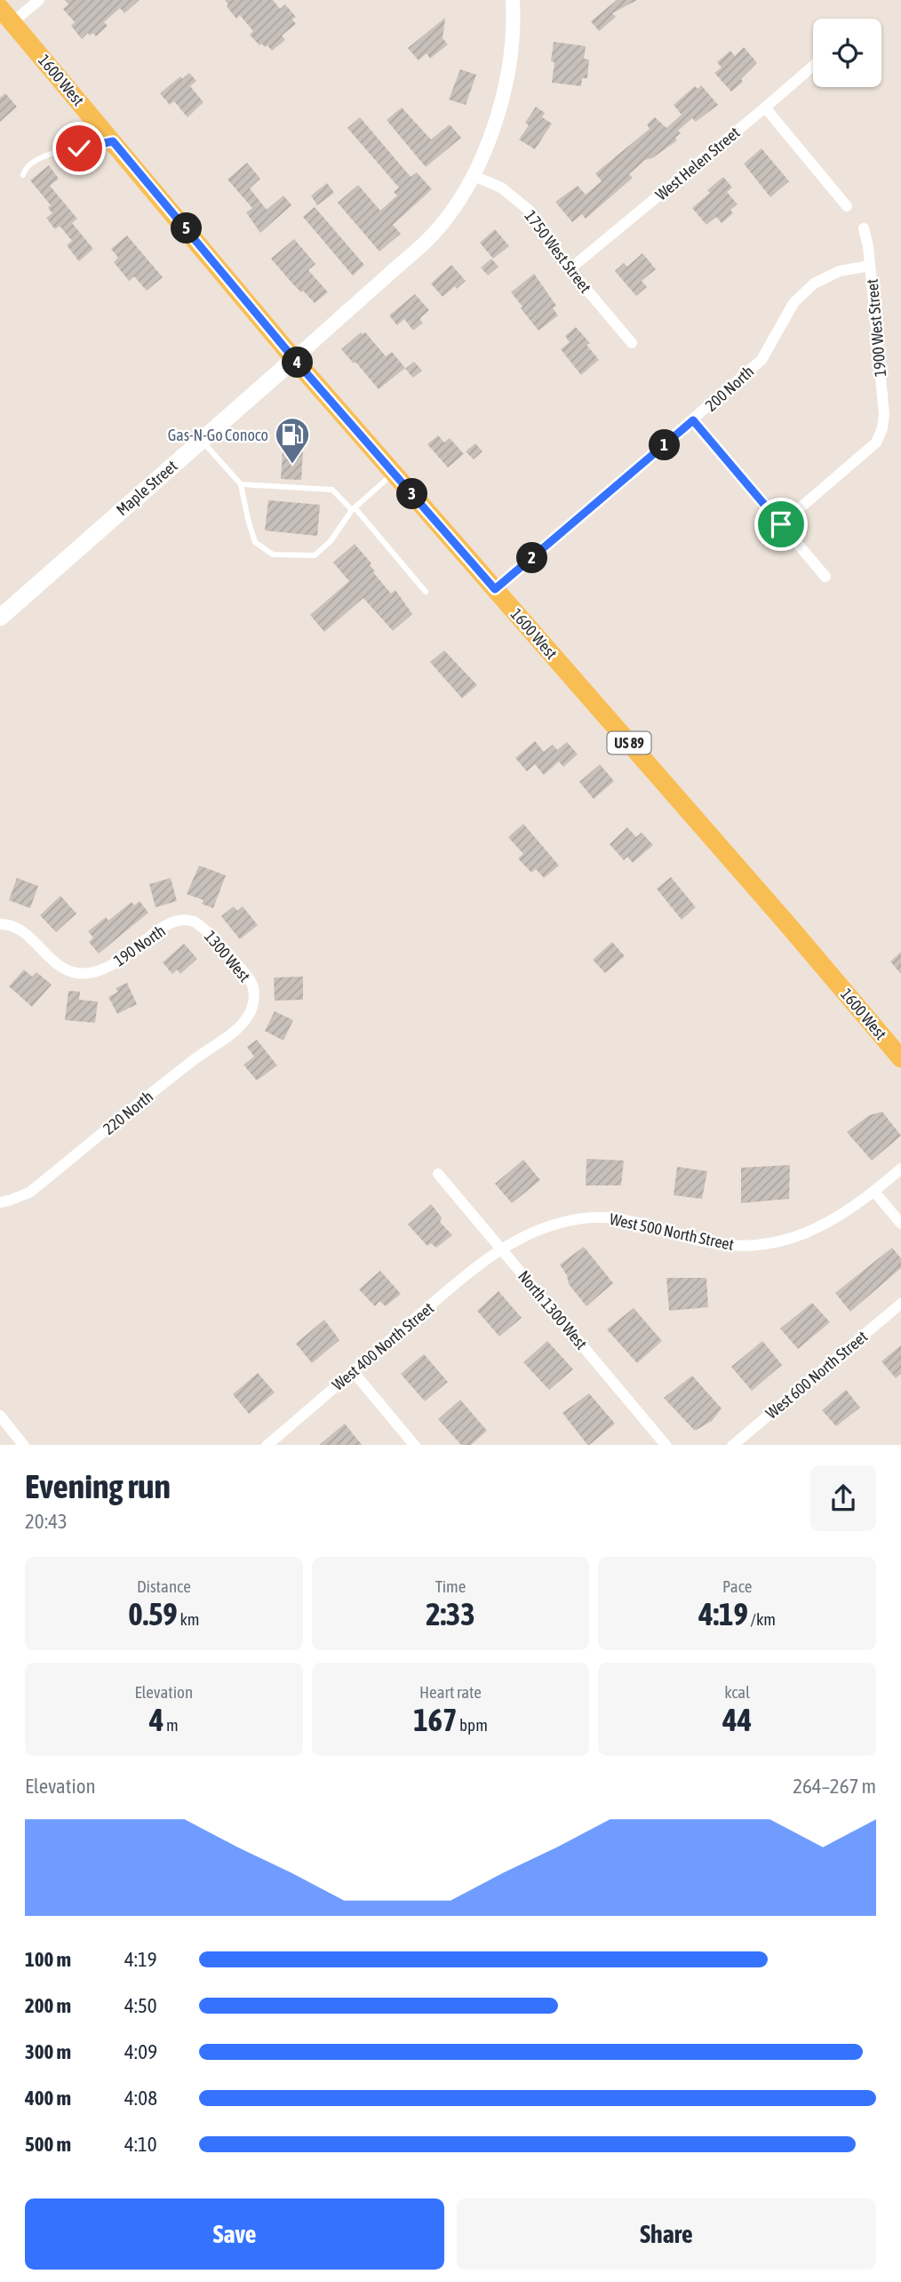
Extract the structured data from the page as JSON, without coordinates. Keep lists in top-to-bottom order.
{
  "streets": {
    "main road": ["1600 West", "Maple Street", "US 89"],
    "street": [
      "West Helen Street",
      "1750 West Street",
      "1900 West Street",
      "200 North",
      "190 North",
      "1300 West",
      "220 North",
      "West 500 North Street",
      "North 1300 West",
      "West 400 North Street",
      "West 600 North Street"
    ]
  },
  "crossings": [
    ["1600 West", "200 North"],
    ["1600 West", "Maple Street"],
    ["West Helen Street", "1750 West Street"],
    ["1750 West Street", "Maple Street"],
    ["1900 West Street", "200 North"],
    ["190 North", "1300 West"],
    ["1300 West", "220 North"],
    ["West 500 North Street", "North 1300 West"],
    ["West 500 North Street", "West 400 North Street"],
    ["North 1300 West", "West 400 North Street"]
  ],
  "places": {
    "fuel station": ["Gas-N-Go Conoco"]
  },
  "page": {
    "pins": [
      "5",
      "4",
      "1",
      "3",
      "2"
    ],
    "heading": ["Evening run", "20:43"],
    "stats": [
      ["Distance", "0.59 km"],
      ["Time", "2:33"],
      ["Pace", "4:19 /km"],
      ["Elevation", "4 m"],
      ["Heart rate", "167 bpm"],
      ["kcal", "44"]
    ],
    "chart": ["Elevation", "264–267 m"],
    "list": [
      {
        "name": "100 m",
        "note": "4:19"
      },
      {
        "name": "200 m",
        "note": "4:50"
      },
      {
        "name": "300 m",
        "note": "4:09"
      },
      {
        "name": "400 m",
        "note": "4:08"
      },
      {
        "name": "500 m",
        "note": "4:10"
      }
    ],
    "buttons": ["Save", "Share"]
  }
}
